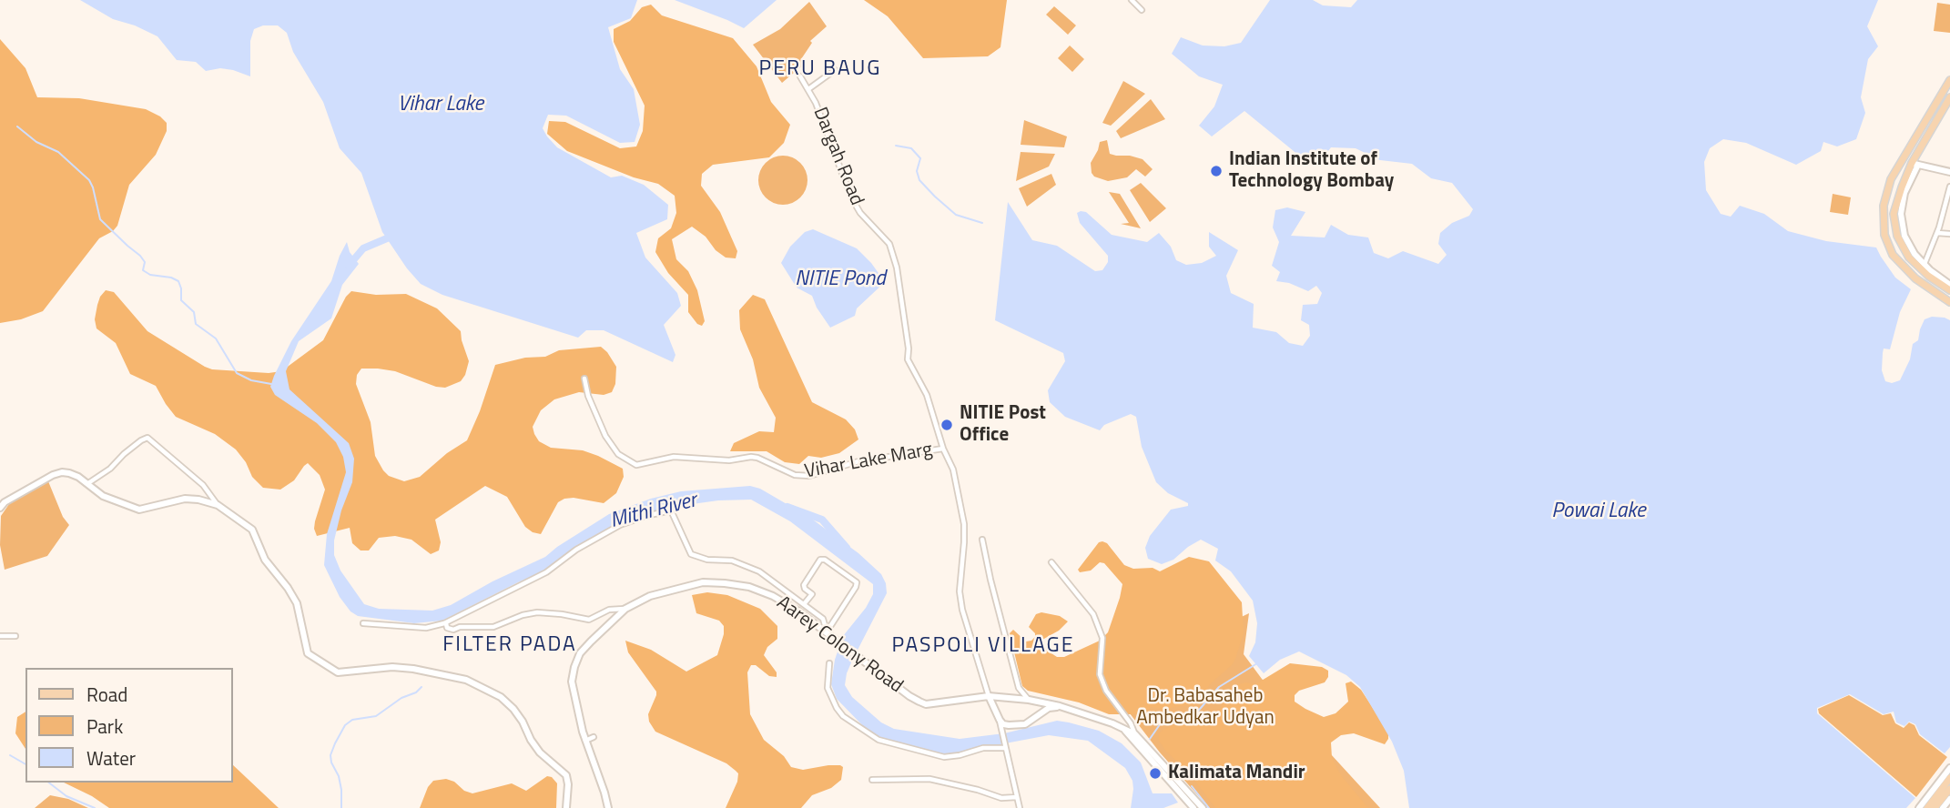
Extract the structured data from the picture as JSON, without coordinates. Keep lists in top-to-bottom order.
{
  "streets": {
    "street": ["Dargah Road", "Vihar Lake Marg", "Aarey Colony Road"]
  },
  "crossings": [
    ["Dargah Road", "Vihar Lake Marg"],
    ["Dargah Road", "Aarey Colony Road"]
  ],
  "districts": ["PERU BAUG", "FILTER PADA", "PASPOLI VILLAGE"],
  "water": [
    "Vihar Lake",
    "NITIE Pond",
    "Mithi River",
    "Powai Lake"
  ],
  "parks": ["Dr. Babasaheb Ambedkar Udyan"],
  "places": ["Indian Institute of Technology Bombay", "NITIE Post Office", "Kalimata Mandir"],
  "legend": ["Road", "Park", "Water"]
}
